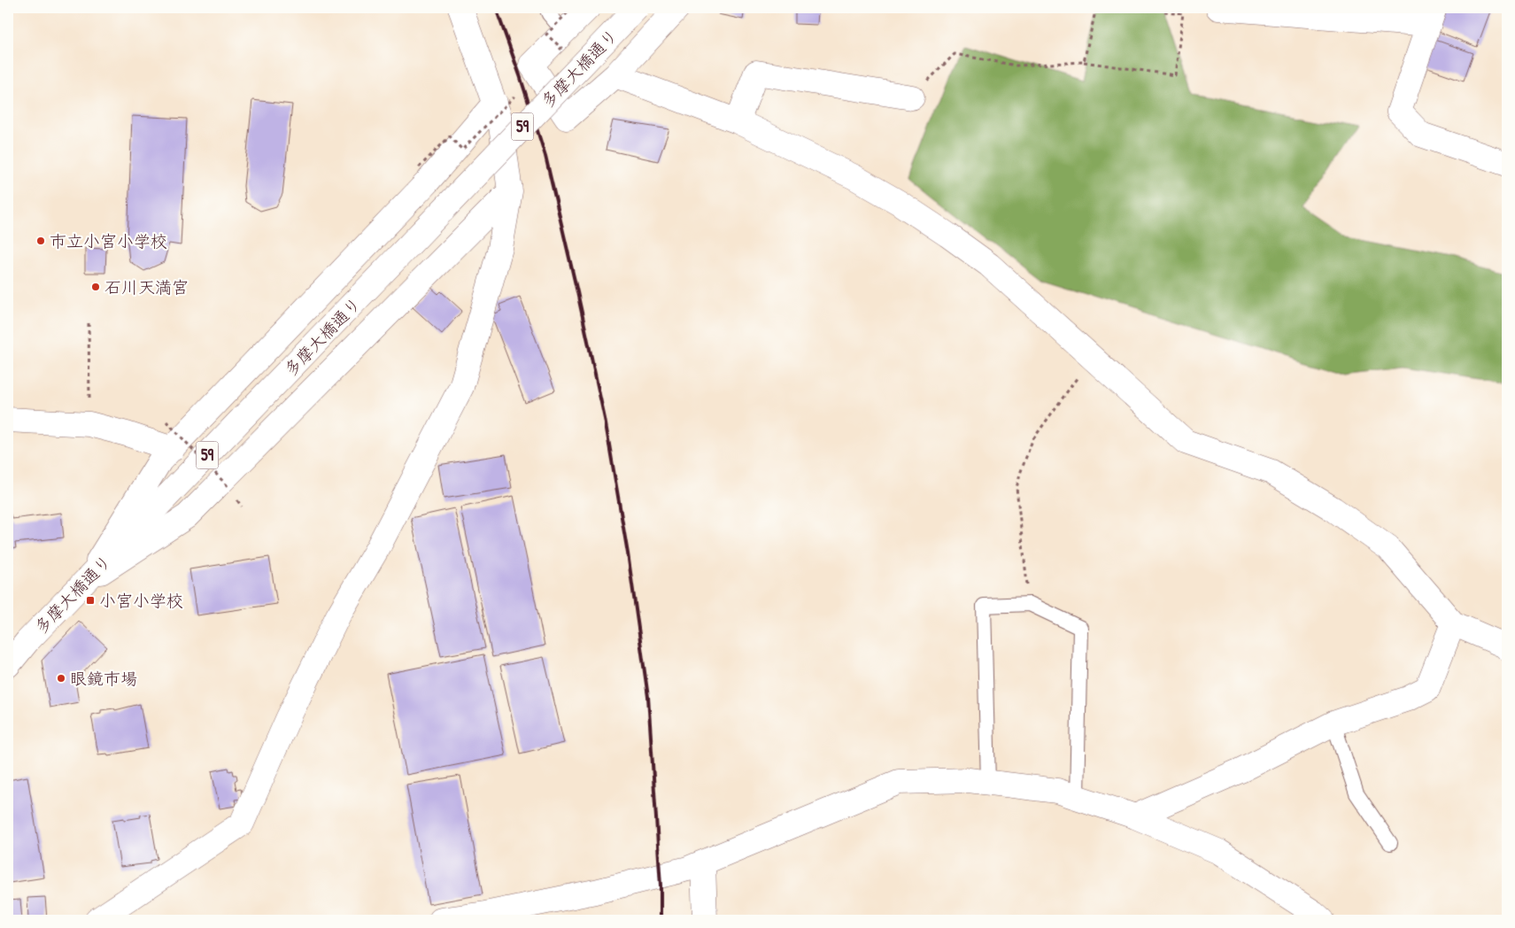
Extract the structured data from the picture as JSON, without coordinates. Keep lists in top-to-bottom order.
{
  "streets": {
    "street": ["多摩大橋通り", "59"]
  },
  "places": {
    "other": ["市立小宮小学校", "石川天満宮", "眼鏡市場"],
    "transit": ["小宮小学校"]
  }
}
